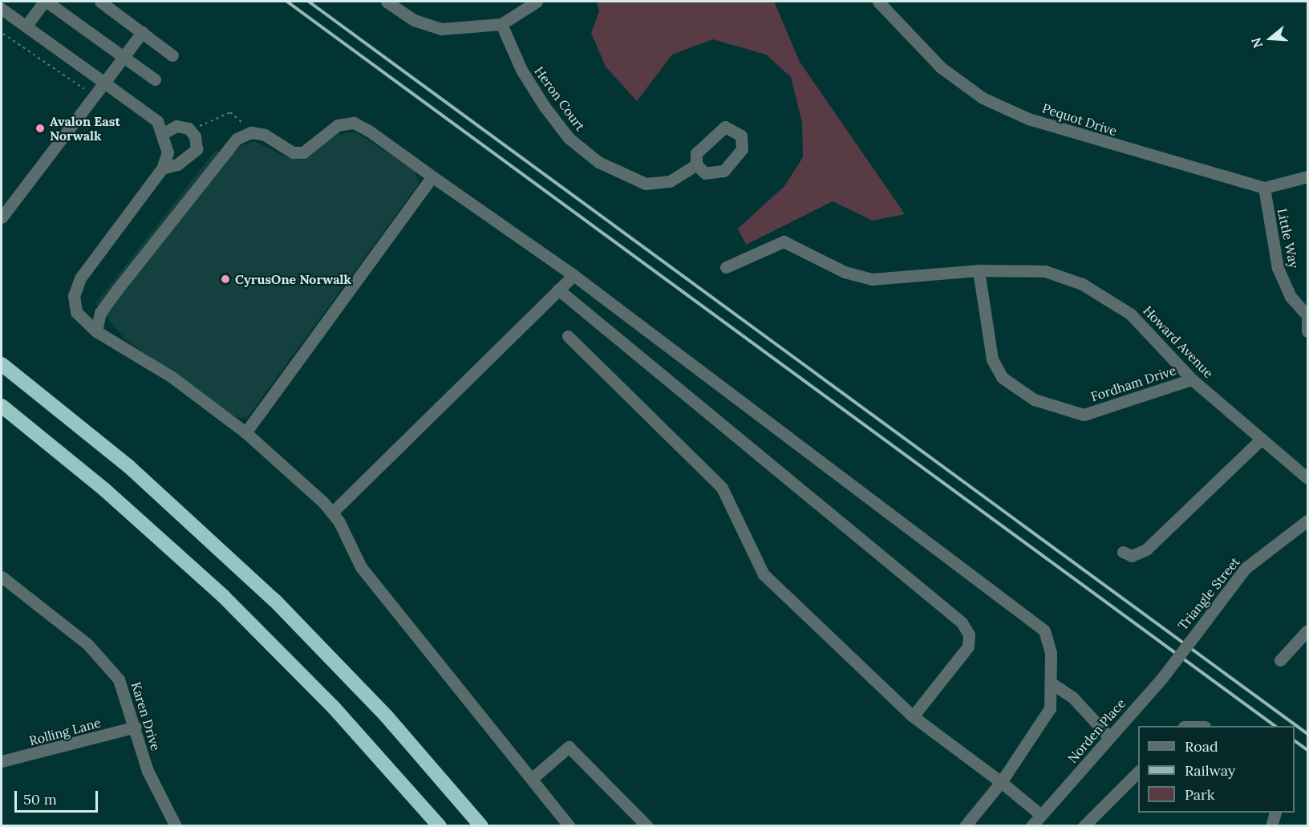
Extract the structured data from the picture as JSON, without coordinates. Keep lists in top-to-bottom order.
{
  "streets": {
    "street": [
      "Heron Court",
      "Pequot Drive",
      "Little Way",
      "Howard Avenue",
      "Fordham Drive",
      "Triangle Street",
      "Karen Drive",
      "Norden Place",
      "Rolling Lane"
    ]
  },
  "crossings": [
    ["Pequot Drive", "Little Way"],
    ["Howard Avenue", "Fordham Drive"],
    ["Triangle Street", "Norden Place"],
    ["Karen Drive", "Rolling Lane"]
  ],
  "places": ["Avalon East Norwalk", "CyrusOne Norwalk"],
  "legend": ["Road", "Railway", "Park"],
  "scale_bar": "50 m",
  "north": "left"
}
